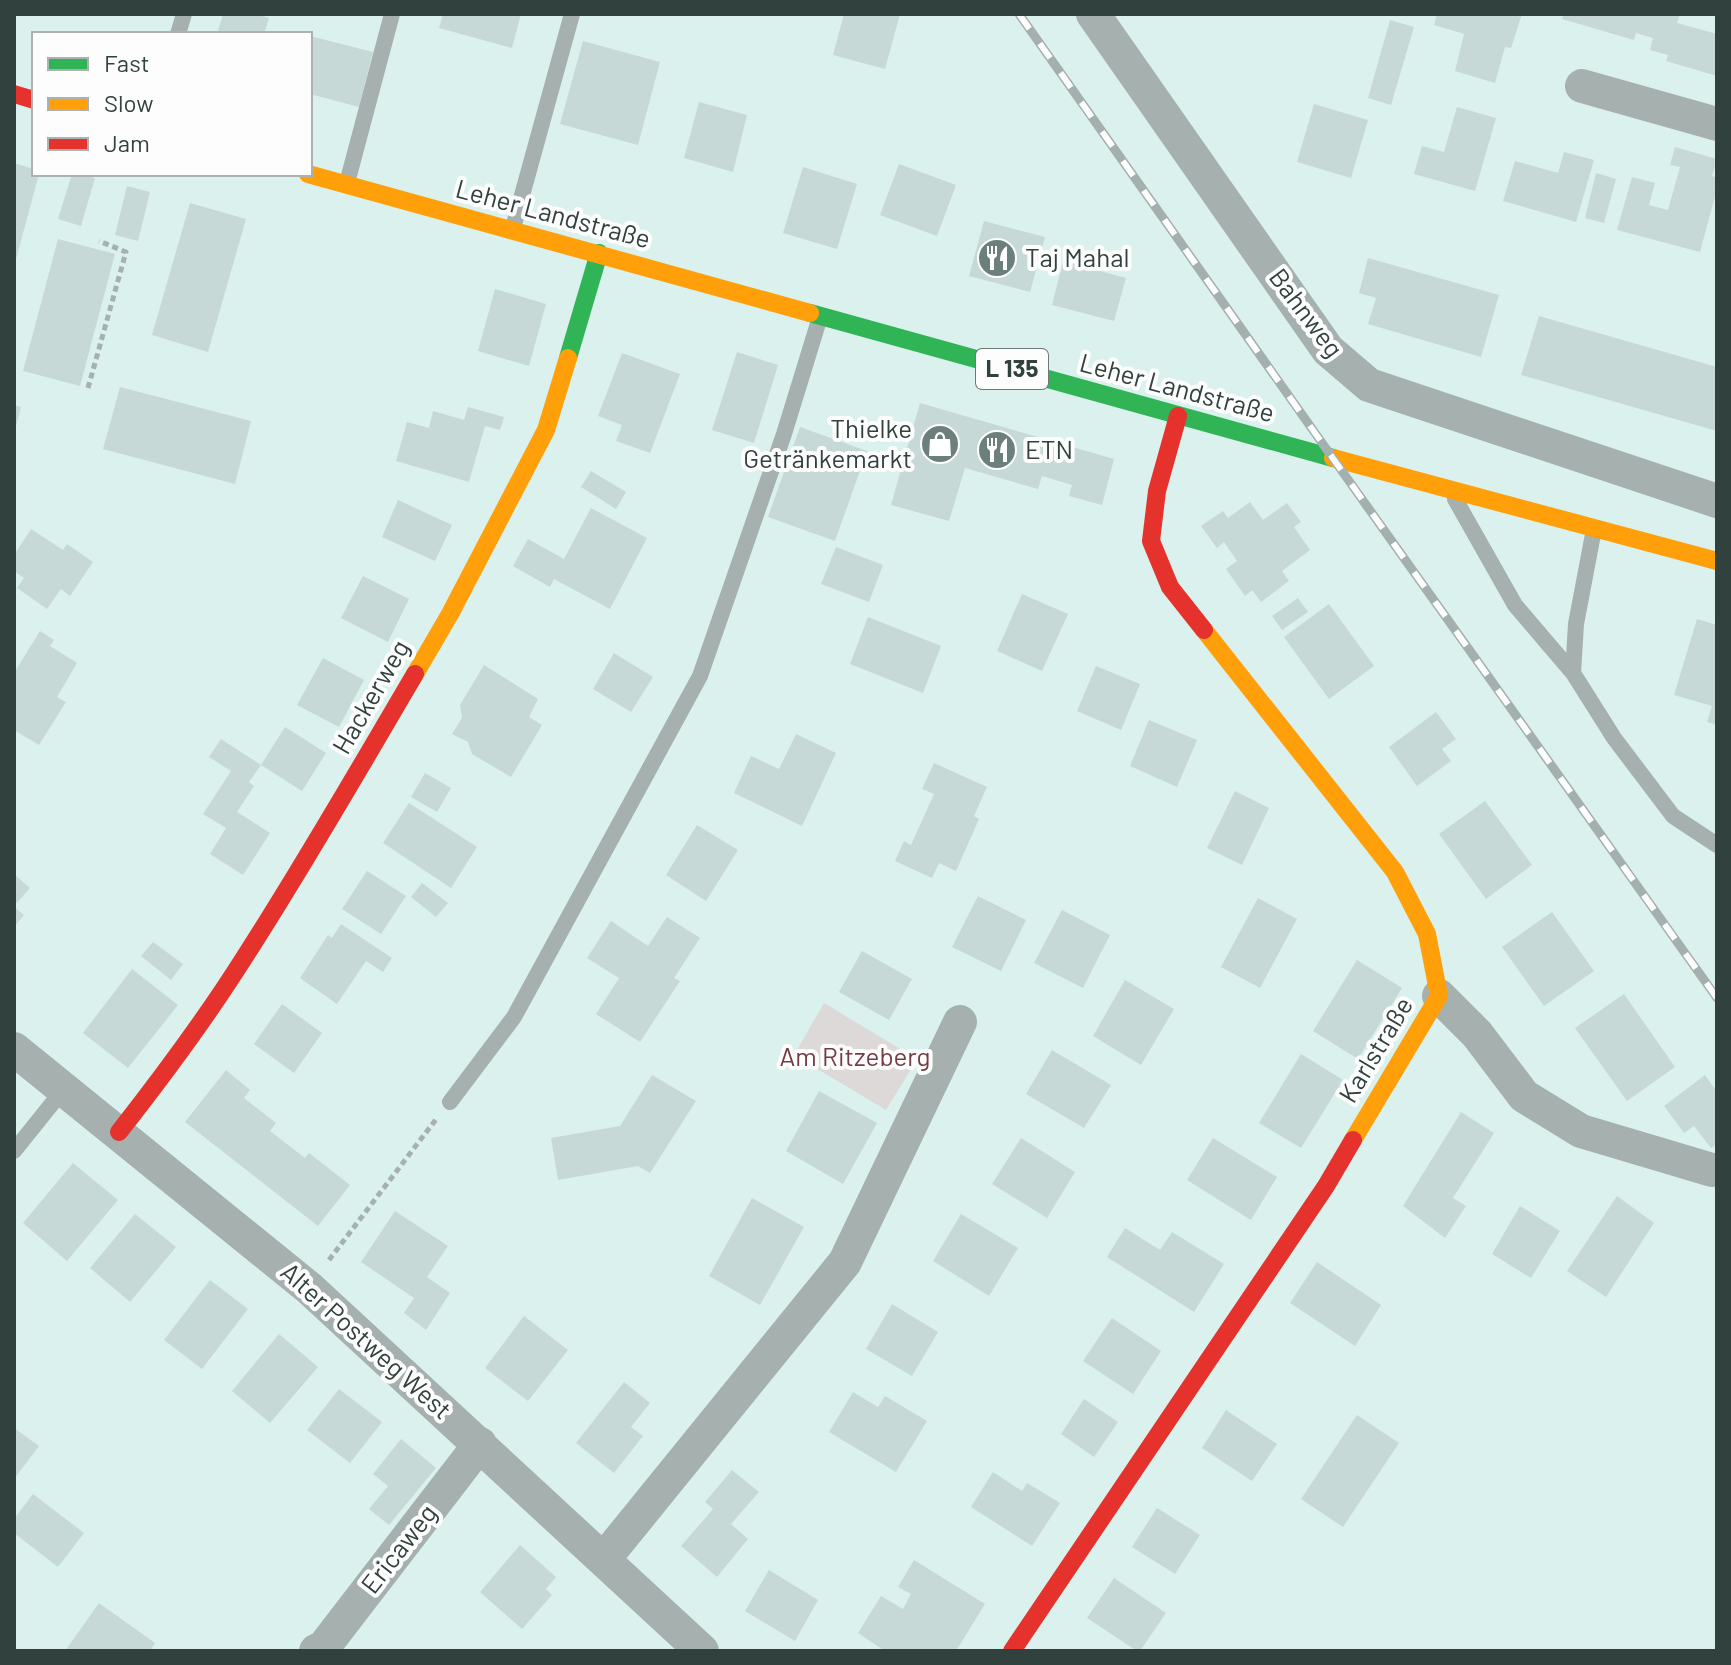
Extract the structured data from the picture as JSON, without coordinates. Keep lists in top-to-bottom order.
{
  "streets": {
    "street": [
      "Leher Landstraße",
      "Bahnweg",
      "L 135",
      "Hackerweg",
      "Karlstraße",
      "Alter Postweg West",
      "Ericaweg"
    ]
  },
  "crossings": [
    ["Leher Landstraße", "Hackerweg"],
    ["Leher Landstraße", "Karlstraße"],
    ["Hackerweg", "Alter Postweg West"],
    ["Alter Postweg West", "Ericaweg"]
  ],
  "parks": ["Am Ritzeberg"],
  "places": {
    "restaurant": ["Taj Mahal", "ETN"],
    "shop": ["Thielke Getränkemarkt"]
  },
  "legend": ["Fast", "Slow", "Jam"]
}
